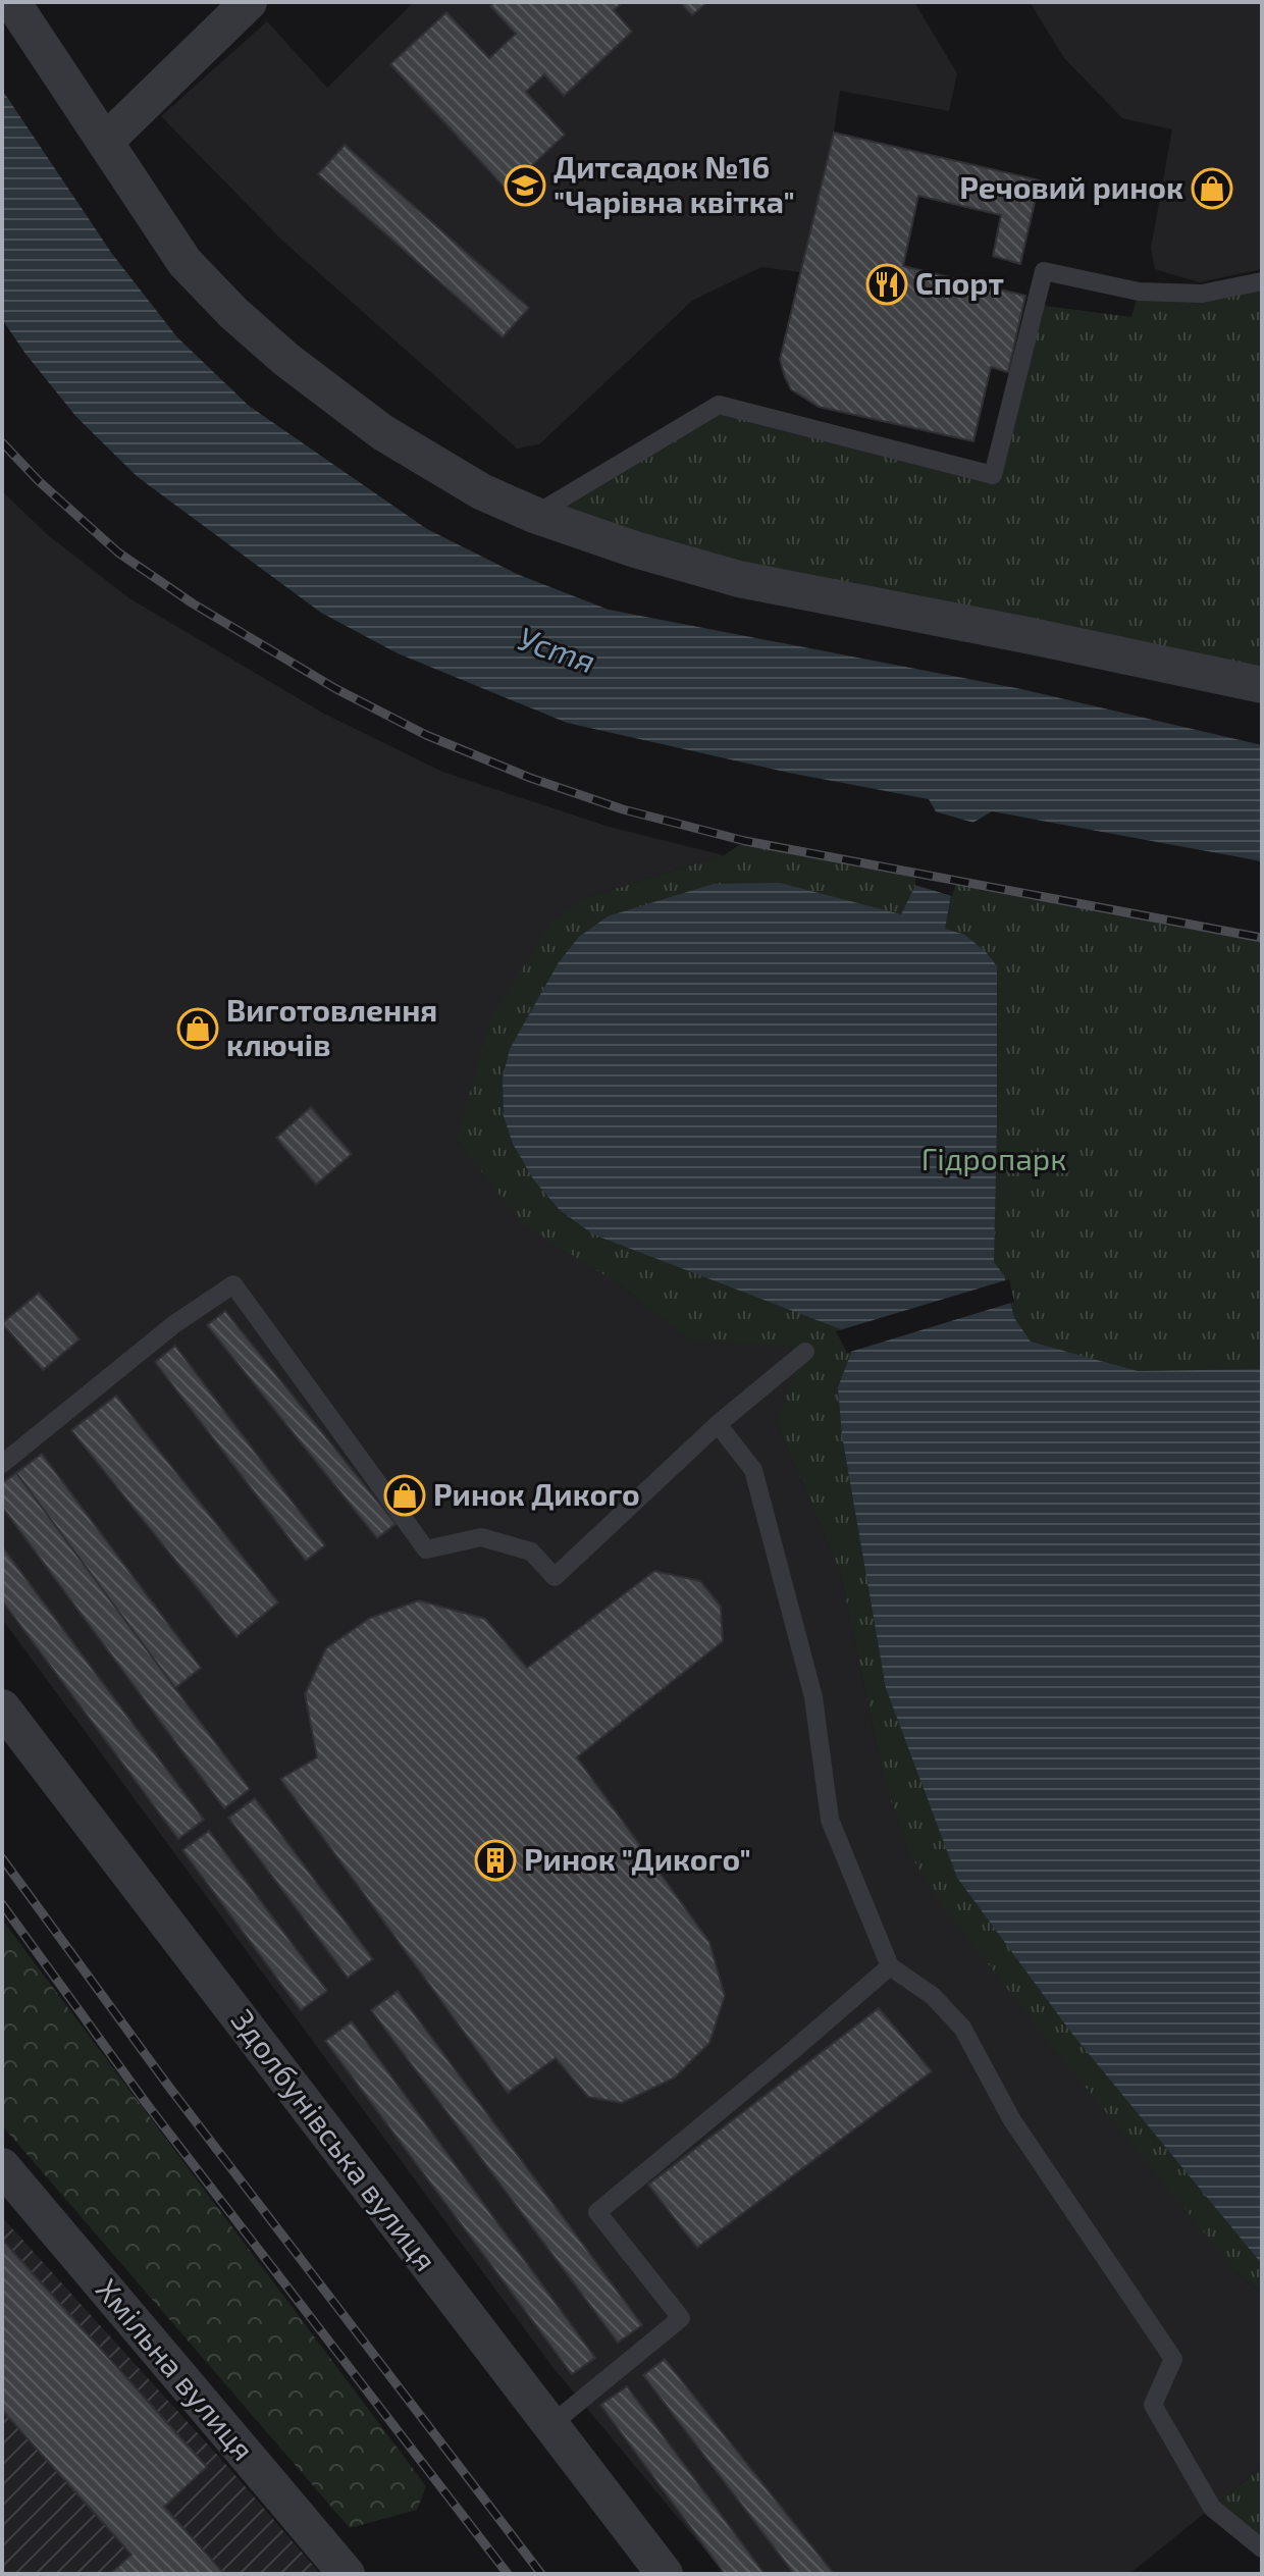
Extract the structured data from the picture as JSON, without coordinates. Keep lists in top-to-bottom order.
{
  "streets": {
    "street": ["Здолбунівська вулиця", "Хмільна вулиця"]
  },
  "water": ["Устя"],
  "parks": ["Гідропарк"],
  "places": {
    "school or university": ["Дитсадок №16 \"Чарівна квітка\""],
    "shop": ["Речовий ринок", "Виготовлення ключів", "Ринок Дикого"],
    "restaurant": ["Спорт"],
    "building": ["Ринок \"Дикого\""]
  }
}
